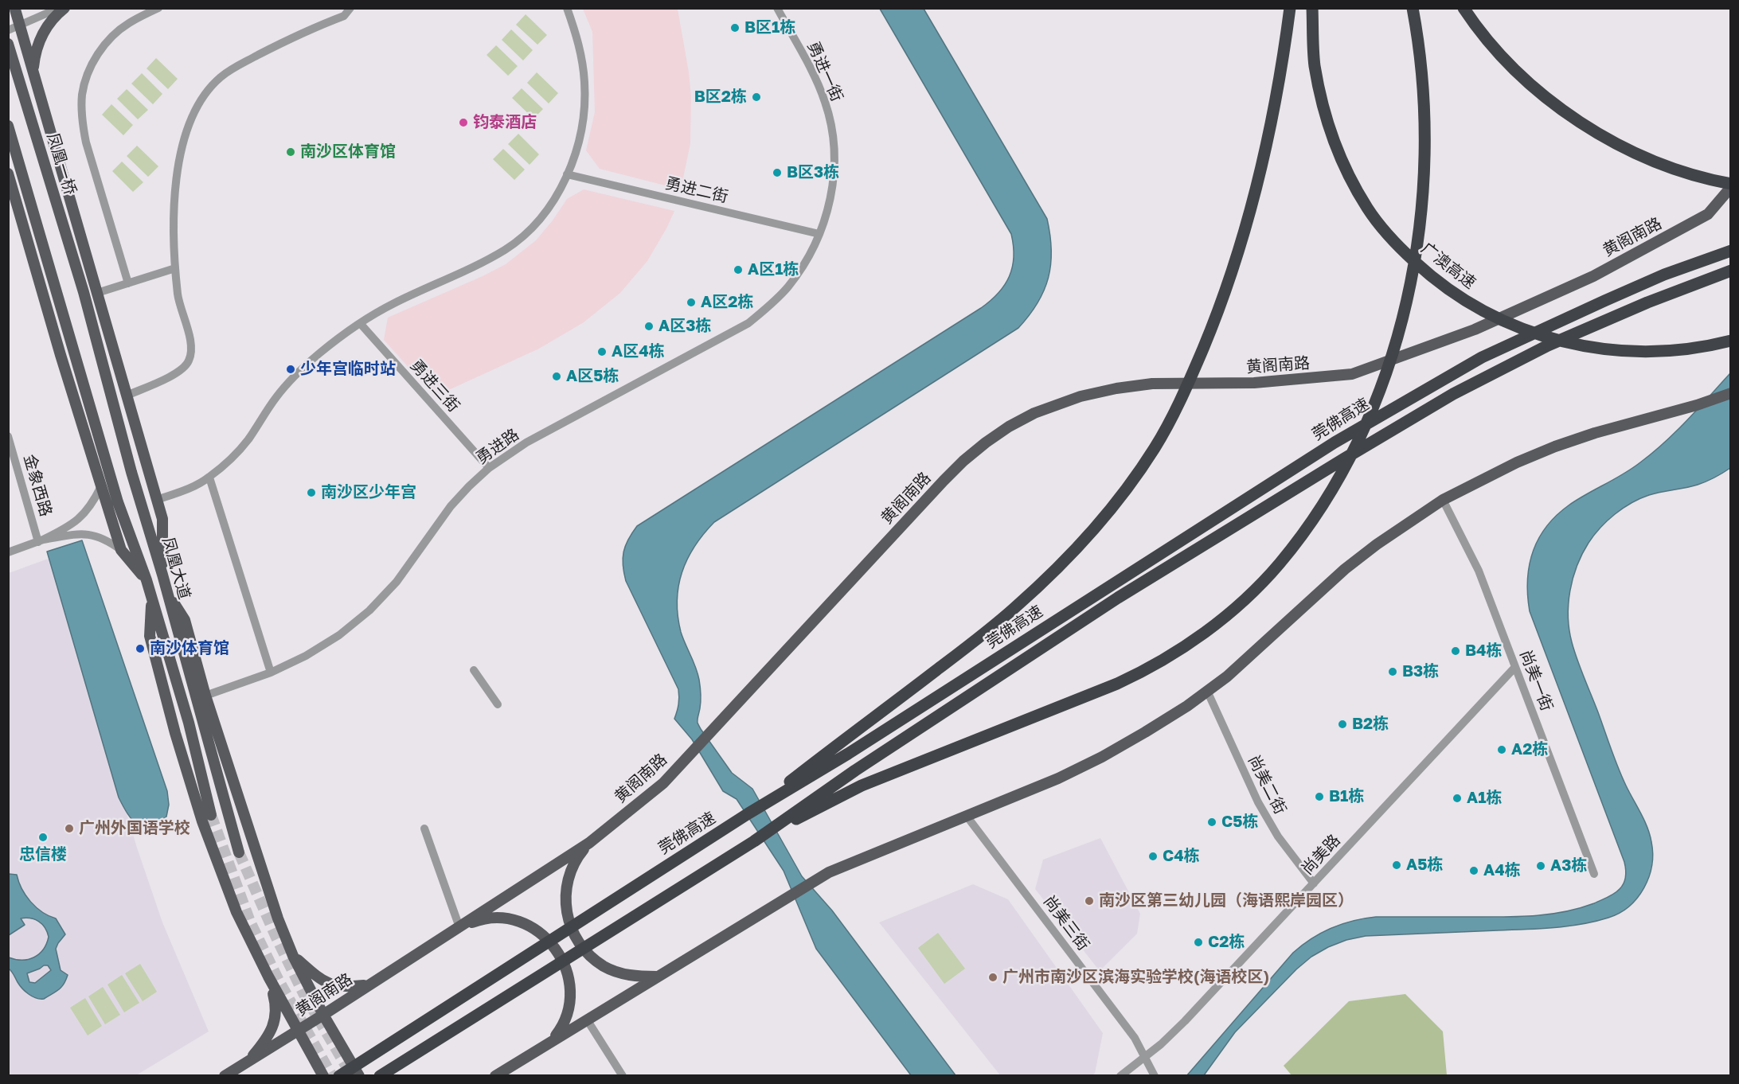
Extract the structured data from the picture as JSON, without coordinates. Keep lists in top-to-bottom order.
{
  "streets": {
    "highway": ["广澳高速", "莞佛高速"],
    "main road": ["凤凰一桥", "黄阁南路", "凤凰大道"],
    "street": [
      "勇进一街",
      "勇进二街",
      "勇进三街",
      "勇进路",
      "金象西路",
      "尚美一街",
      "尚美二街",
      "尚美路",
      "尚美三街"
    ]
  },
  "crossings": [
    ["勇进一街", "勇进二街"],
    ["勇进一街", "勇进路"],
    ["凤凰一桥", "凤凰大道"],
    ["勇进二街", "勇进路"],
    ["勇进三街", "勇进路"],
    ["尚美一街", "尚美路"],
    ["尚美二街", "尚美路"],
    ["尚美路", "尚美三街"]
  ],
  "places": [
    "B区1栋",
    "B区2栋",
    "钧泰酒店",
    "南沙区体育馆",
    "B区3栋",
    "A区1栋",
    "A区2栋",
    "A区3栋",
    "A区4栋",
    "少年宫临时站",
    "A区5栋",
    "南沙区少年宫",
    "南沙体育馆",
    "B4栋",
    "B3栋",
    "B2栋",
    "A2栋",
    "B1栋",
    "A1栋",
    "C5栋",
    "广州外国语学校",
    "忠信楼",
    "C4栋",
    "A5栋",
    "A3栋",
    "A4栋",
    "南沙区第三幼儿园（海语熙岸园区）",
    "C2栋",
    "广州市南沙区滨海实验学校(海语校区)"
  ]
}
